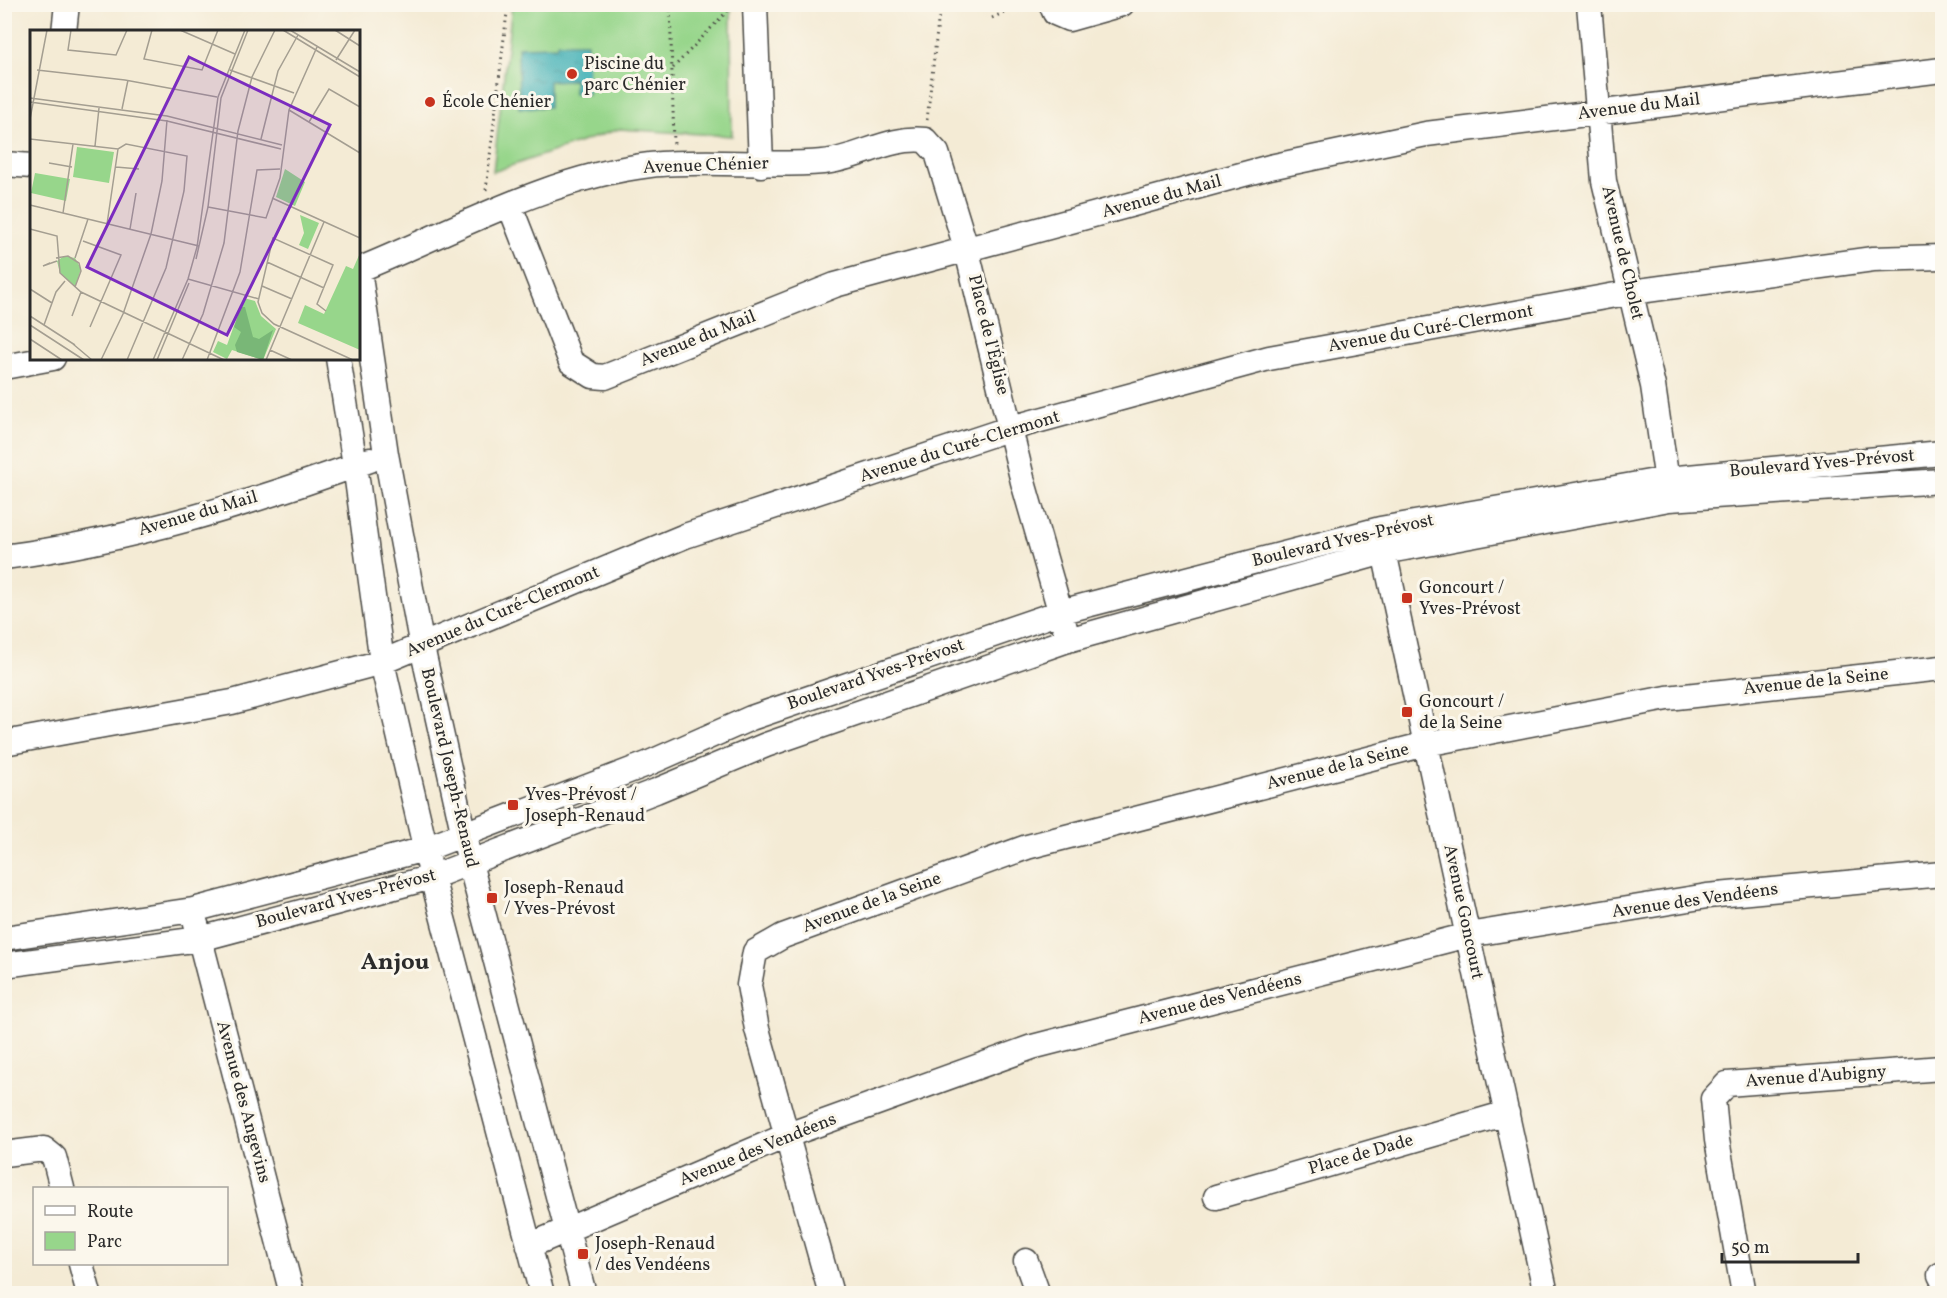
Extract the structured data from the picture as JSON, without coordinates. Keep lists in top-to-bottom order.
{
  "streets": {
    "street": [
      "Avenue du Mail",
      "Avenue Chénier",
      "Avenue de Cholet",
      "Avenue du Curé-Clermont",
      "Place de l'Église",
      "Boulevard Yves-Prévost",
      "Avenue de la Seine",
      "Boulevard Joseph-Renaud",
      "Avenue des Vendéens",
      "Avenue Goncourt",
      "Avenue d'Aubigny",
      "Avenue des Angevins",
      "Place de Dade"
    ]
  },
  "crossings": [
    ["Avenue du Mail", "Avenue Chénier"],
    ["Avenue du Mail", "Avenue de Cholet"],
    ["Avenue du Mail", "Place de l'Église"],
    ["Avenue du Mail", "Boulevard Joseph-Renaud"],
    ["Avenue Chénier", "Place de l'Église"],
    ["Avenue de Cholet", "Avenue du Curé-Clermont"],
    ["Avenue de Cholet", "Boulevard Yves-Prévost"],
    ["Avenue du Curé-Clermont", "Place de l'Église"],
    ["Avenue du Curé-Clermont", "Boulevard Joseph-Renaud"],
    ["Place de l'Église", "Boulevard Yves-Prévost"],
    ["Boulevard Yves-Prévost", "Boulevard Joseph-Renaud"],
    ["Boulevard Yves-Prévost", "Avenue Goncourt"],
    ["Boulevard Yves-Prévost", "Avenue des Angevins"],
    ["Avenue de la Seine", "Avenue des Vendéens"],
    ["Avenue de la Seine", "Avenue Goncourt"],
    ["Boulevard Joseph-Renaud", "Avenue des Vendéens"],
    ["Avenue des Vendéens", "Avenue Goncourt"],
    ["Avenue Goncourt", "Place de Dade"]
  ],
  "districts": ["Anjou"],
  "places": {
    "other": ["Piscine du parc Chénier", "École Chénier"],
    "transit": [
      "Goncourt / Yves-Prévost",
      "Goncourt / de la Seine",
      "Yves-Prévost / Joseph-Renaud",
      "Joseph-Renaud / Yves-Prévost",
      "Joseph-Renaud / des Vendéens"
    ]
  },
  "legend": ["Route", "Parc"],
  "scale_bar": "50 m"
}
